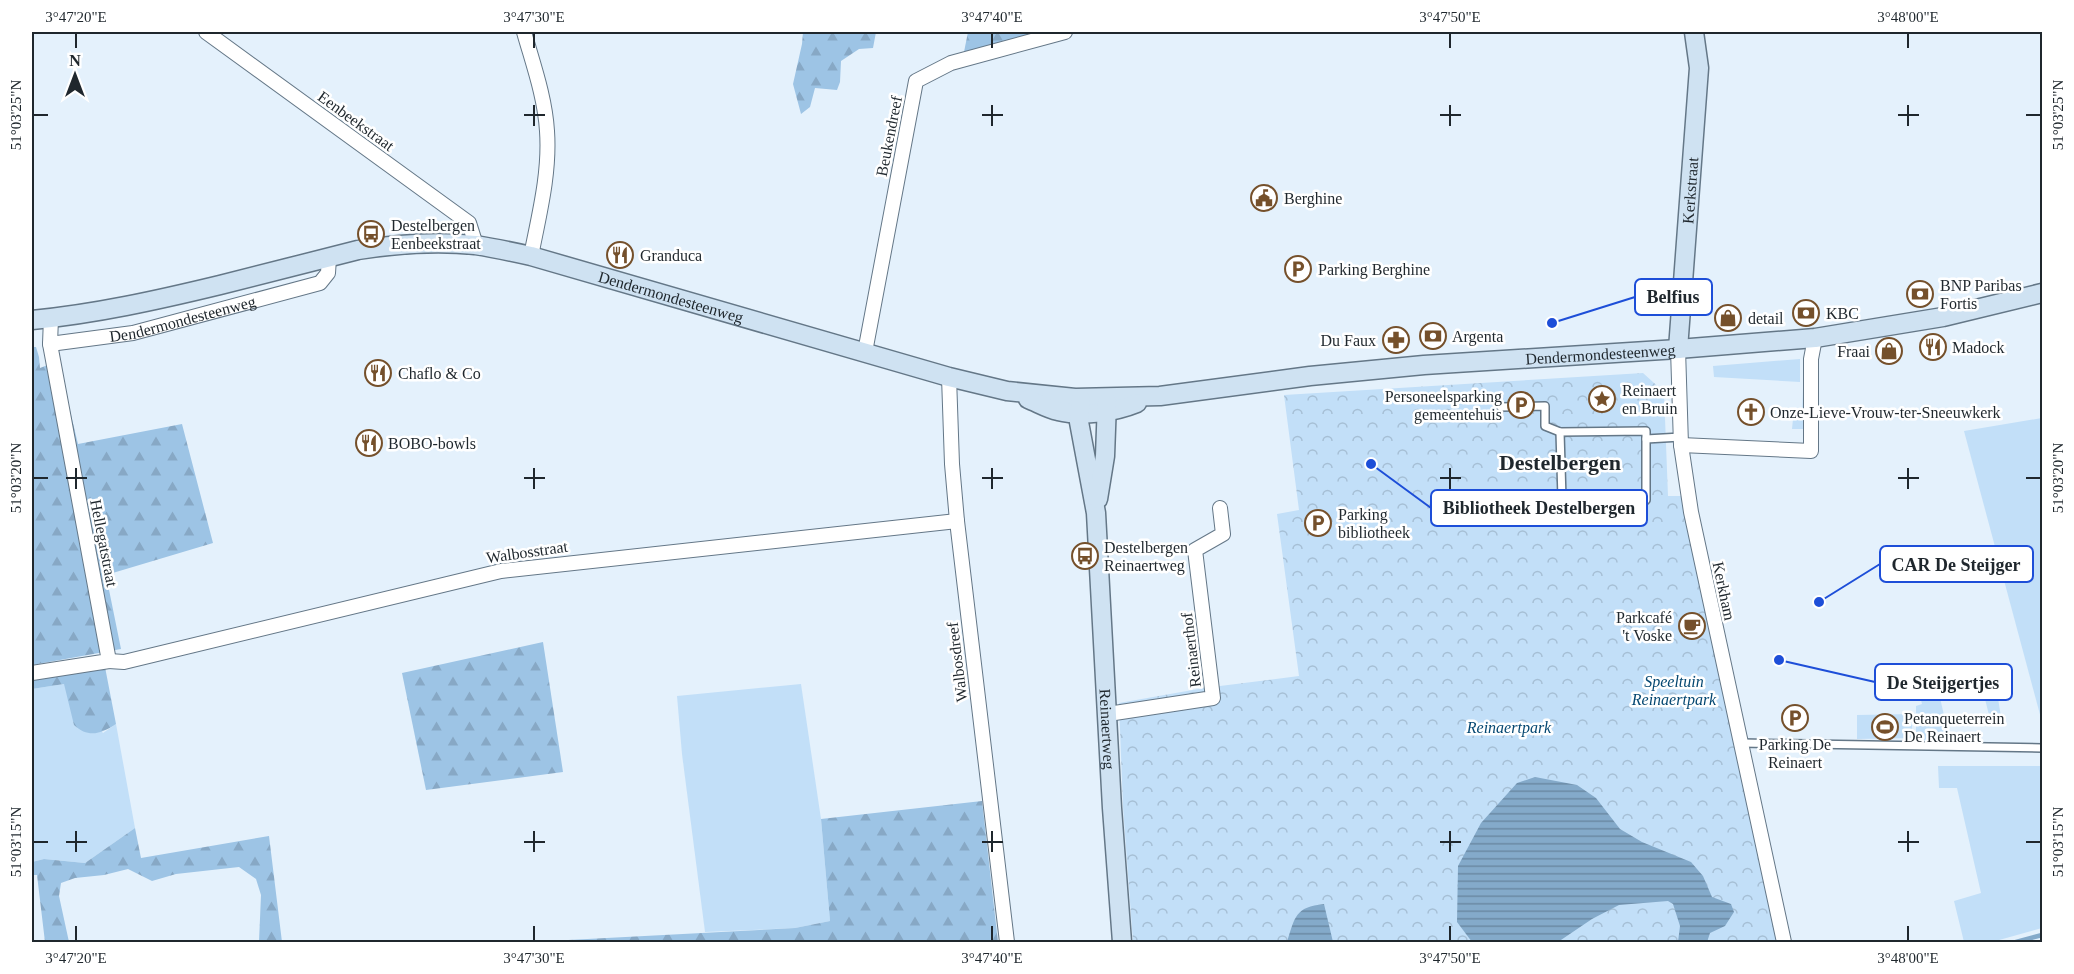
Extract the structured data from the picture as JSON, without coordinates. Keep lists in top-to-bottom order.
{
  "streets": {
    "main road": ["Kerkstraat", "Dendermondesteenweg", "Reinaertweg"],
    "street": [
      "Eenbeekstraat",
      "Beukendreef",
      "Hellegatstraat",
      "Walbosstraat",
      "Kerkham",
      "Reinaerthof",
      "Walbosdreef"
    ]
  },
  "crossings": [
    ["Eenbeekstraat", "Dendermondesteenweg"],
    ["Beukendreef", "Dendermondesteenweg"],
    ["Kerkstraat", "Dendermondesteenweg"],
    ["Kerkstraat", "Kerkham"],
    ["Dendermondesteenweg", "Hellegatstraat"],
    ["Dendermondesteenweg", "Kerkham"],
    ["Dendermondesteenweg", "Walbosdreef"],
    ["Dendermondesteenweg", "Reinaertweg"],
    ["Hellegatstraat", "Walbosstraat"],
    ["Walbosstraat", "Walbosdreef"],
    ["Reinaerthof", "Reinaertweg"]
  ],
  "districts": ["Destelbergen"],
  "parks": ["Speeltuin Reinaertpark", "Reinaertpark"],
  "places": {
    "public building": ["Berghine"],
    "bus stop": ["Destelbergen Eenbeekstraat", "Destelbergen Reinaertweg"],
    "restaurant": [
      "Granduca",
      "Madock",
      "Chaflo & Co",
      "BOBO-bowls"
    ],
    "parking": [
      "Parking Berghine",
      "Personeelsparking gemeentehuis",
      "Parking bibliotheek",
      "Parking De Reinaert"
    ],
    "bank": ["BNP Paribas Fortis", "KBC", "Argenta"],
    "shop": ["detail", "Fraai"],
    "other": [
      "Belfius",
      "Bibliotheek Destelbergen",
      "CAR De Steijger",
      "De Steijgertjes"
    ],
    "pharmacy": ["Du Faux"],
    "place": ["Reinaert en Bruin"],
    "church": ["Onze-Lieve-Vrouw-ter-Sneeuwkerk"],
    "cafe": ["Parkcafé 't Voske"],
    "sports": ["Petanqueterrein De Reinaert"]
  },
  "north": "top",
  "coordinates": [
    "3°47'20\"E",
    "3°47'30\"E",
    "3°47'40\"E",
    "3°47'50\"E",
    "3°48'00\"E",
    "51°03'25\"N",
    "51°03'20\"N",
    "51°03'15\"N"
  ]
}
